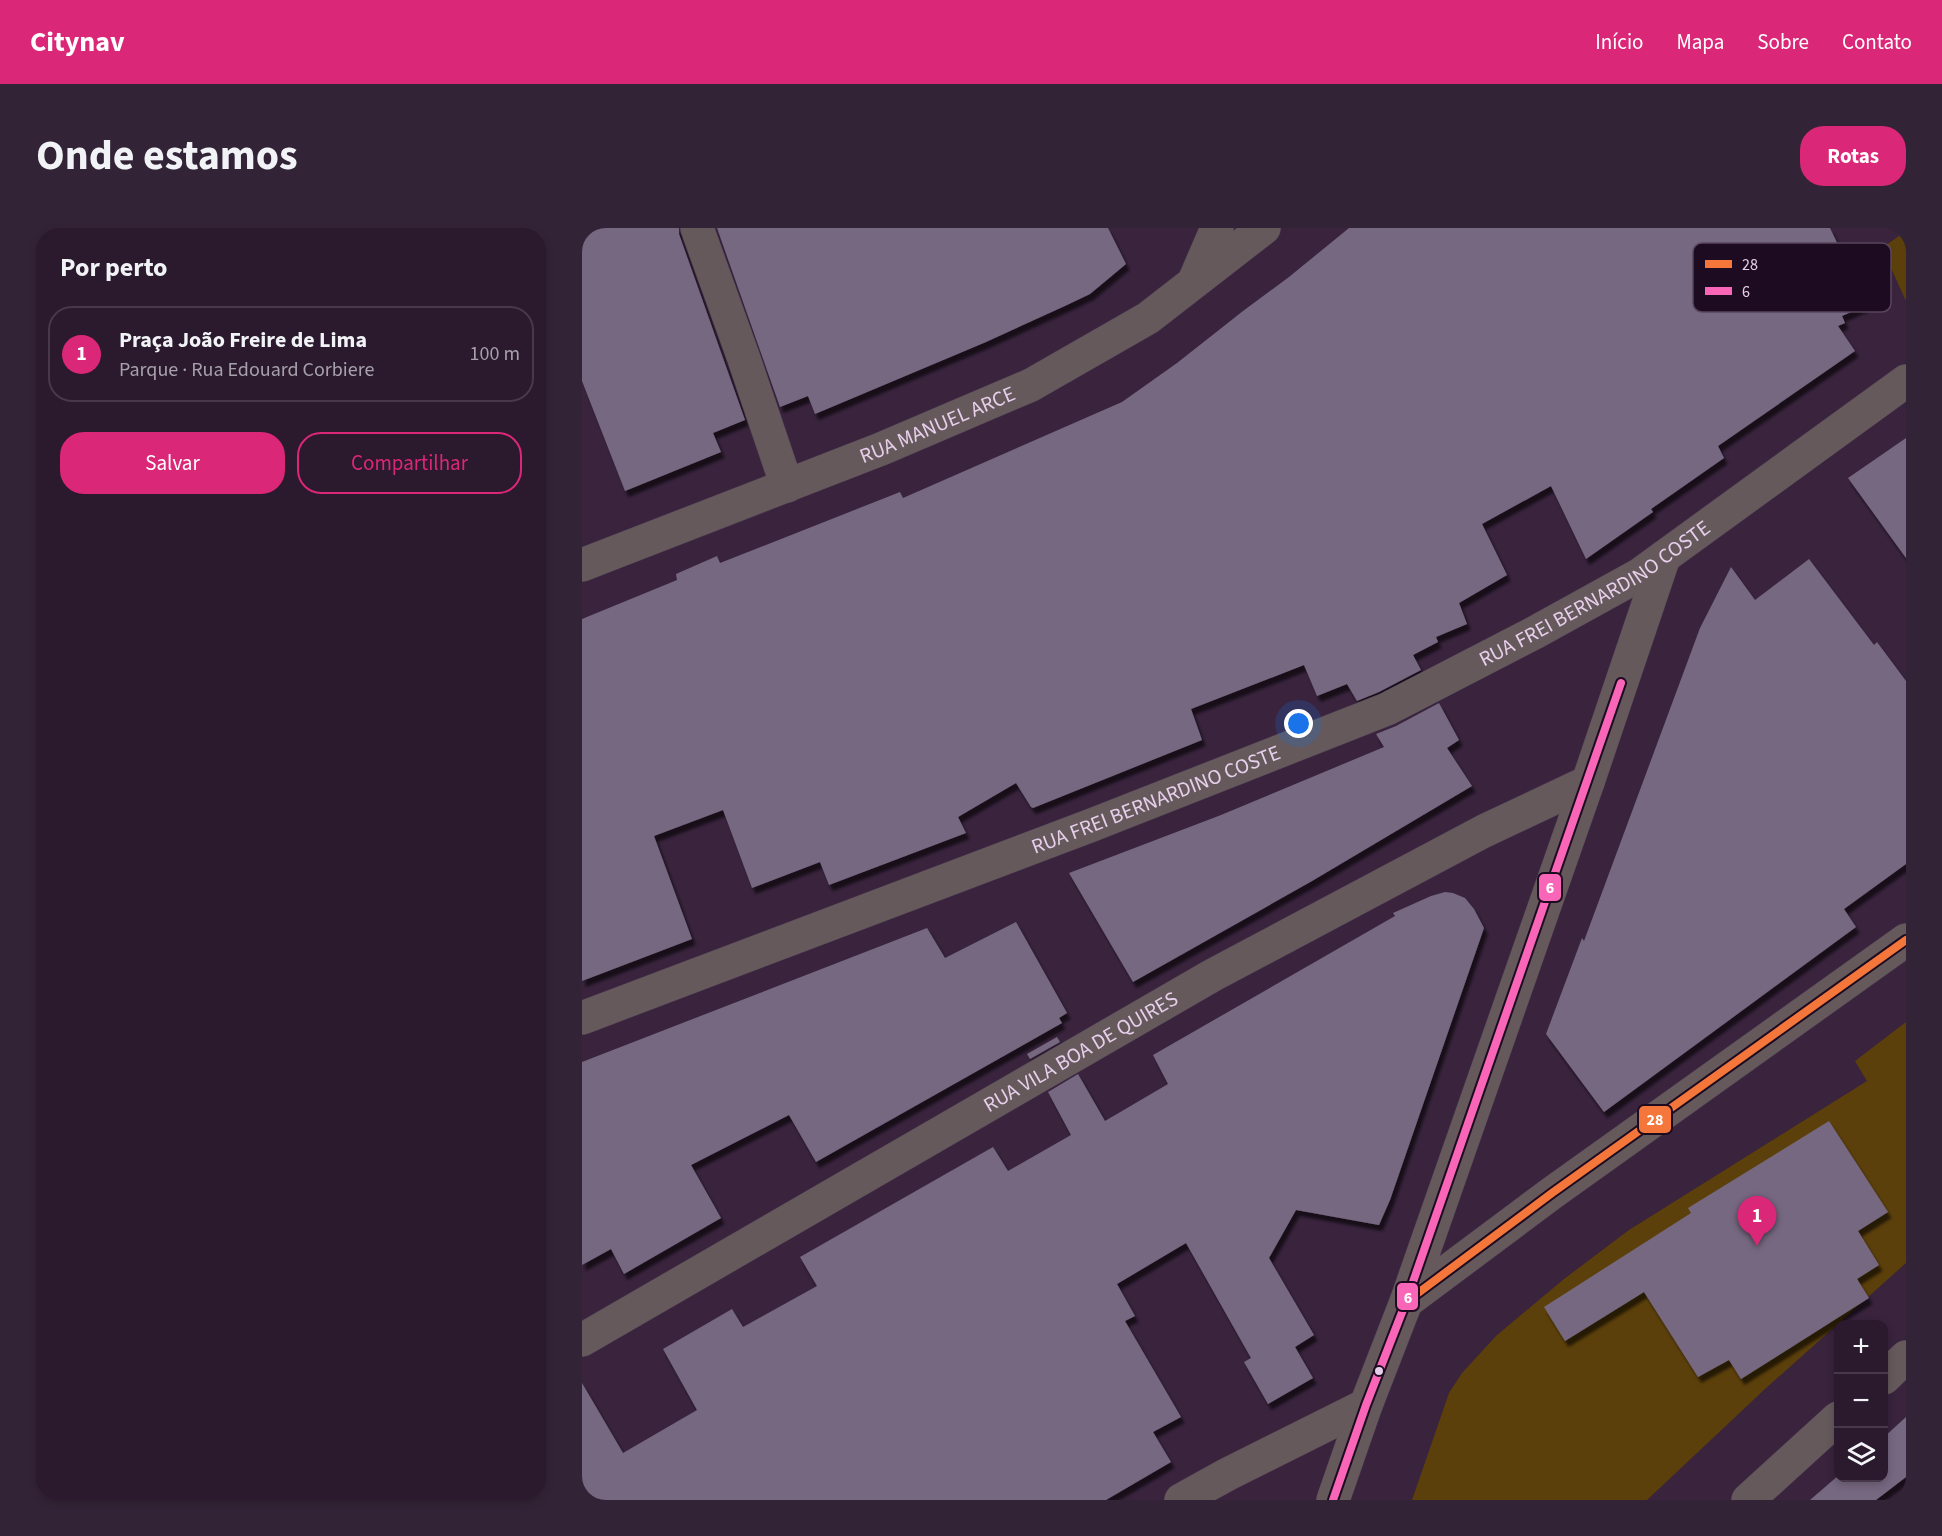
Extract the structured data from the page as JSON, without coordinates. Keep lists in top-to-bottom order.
{
  "streets": {
    "street": ["RUA MANUEL ARCE", "RUA FREI BERNARDINO COSTE", "RUA VILA BOA DE QUIRES"]
  },
  "lines": ["transit line 6", "transit line 28"],
  "legend": ["28", "6"],
  "page": {
    "header": "Citynav",
    "nav": [
      "Início",
      "Mapa",
      "Sobre",
      "Contato"
    ],
    "title": "Onde estamos",
    "buttons": [
      "Rotas",
      ["Salvar", "Compartilhar"]
    ],
    "heading": "Por perto",
    "list": [
      {
        "mark": "1",
        "name": "Praça João Freire de Lima",
        "note": "Parque · Rua Edouard Corbiere",
        "value": "100 m"
      }
    ],
    "pins": "1",
    "map_buttons": ["+", "−"]
  }
}
